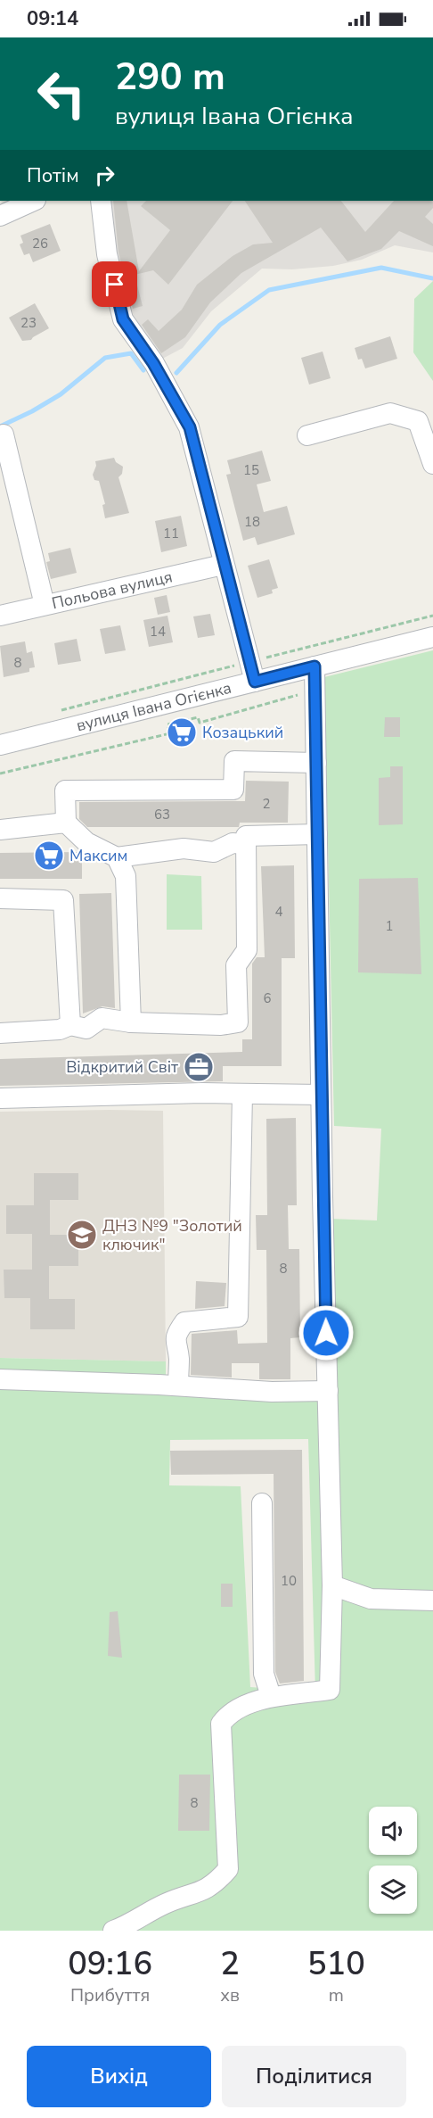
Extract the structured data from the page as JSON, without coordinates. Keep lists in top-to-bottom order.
{
  "streets": {
    "street": ["Польова вулиця", "вулиця Івана Огієнка"]
  },
  "places": {
    "supermarket": ["Козацький", "Максим"],
    "office": ["Відкритий Світ"],
    "school or university": ["ДНЗ №9 \"Золотий ключик\""]
  },
  "house_numbers": [
    "26",
    "23",
    "15",
    "18",
    "11",
    "14",
    "8",
    "2",
    "63",
    "4",
    "1",
    "6",
    "8",
    "10",
    "8"
  ],
  "page": {
    "status": "09:14",
    "turn": ["290 m", "вулиця Івана Огієнка"],
    "then": "Потім",
    "eta": [
      "09:16",
      "Прибуття",
      "2",
      "хв",
      "510",
      "m"
    ],
    "buttons": ["Вихід", "Поділитися"]
  }
}
